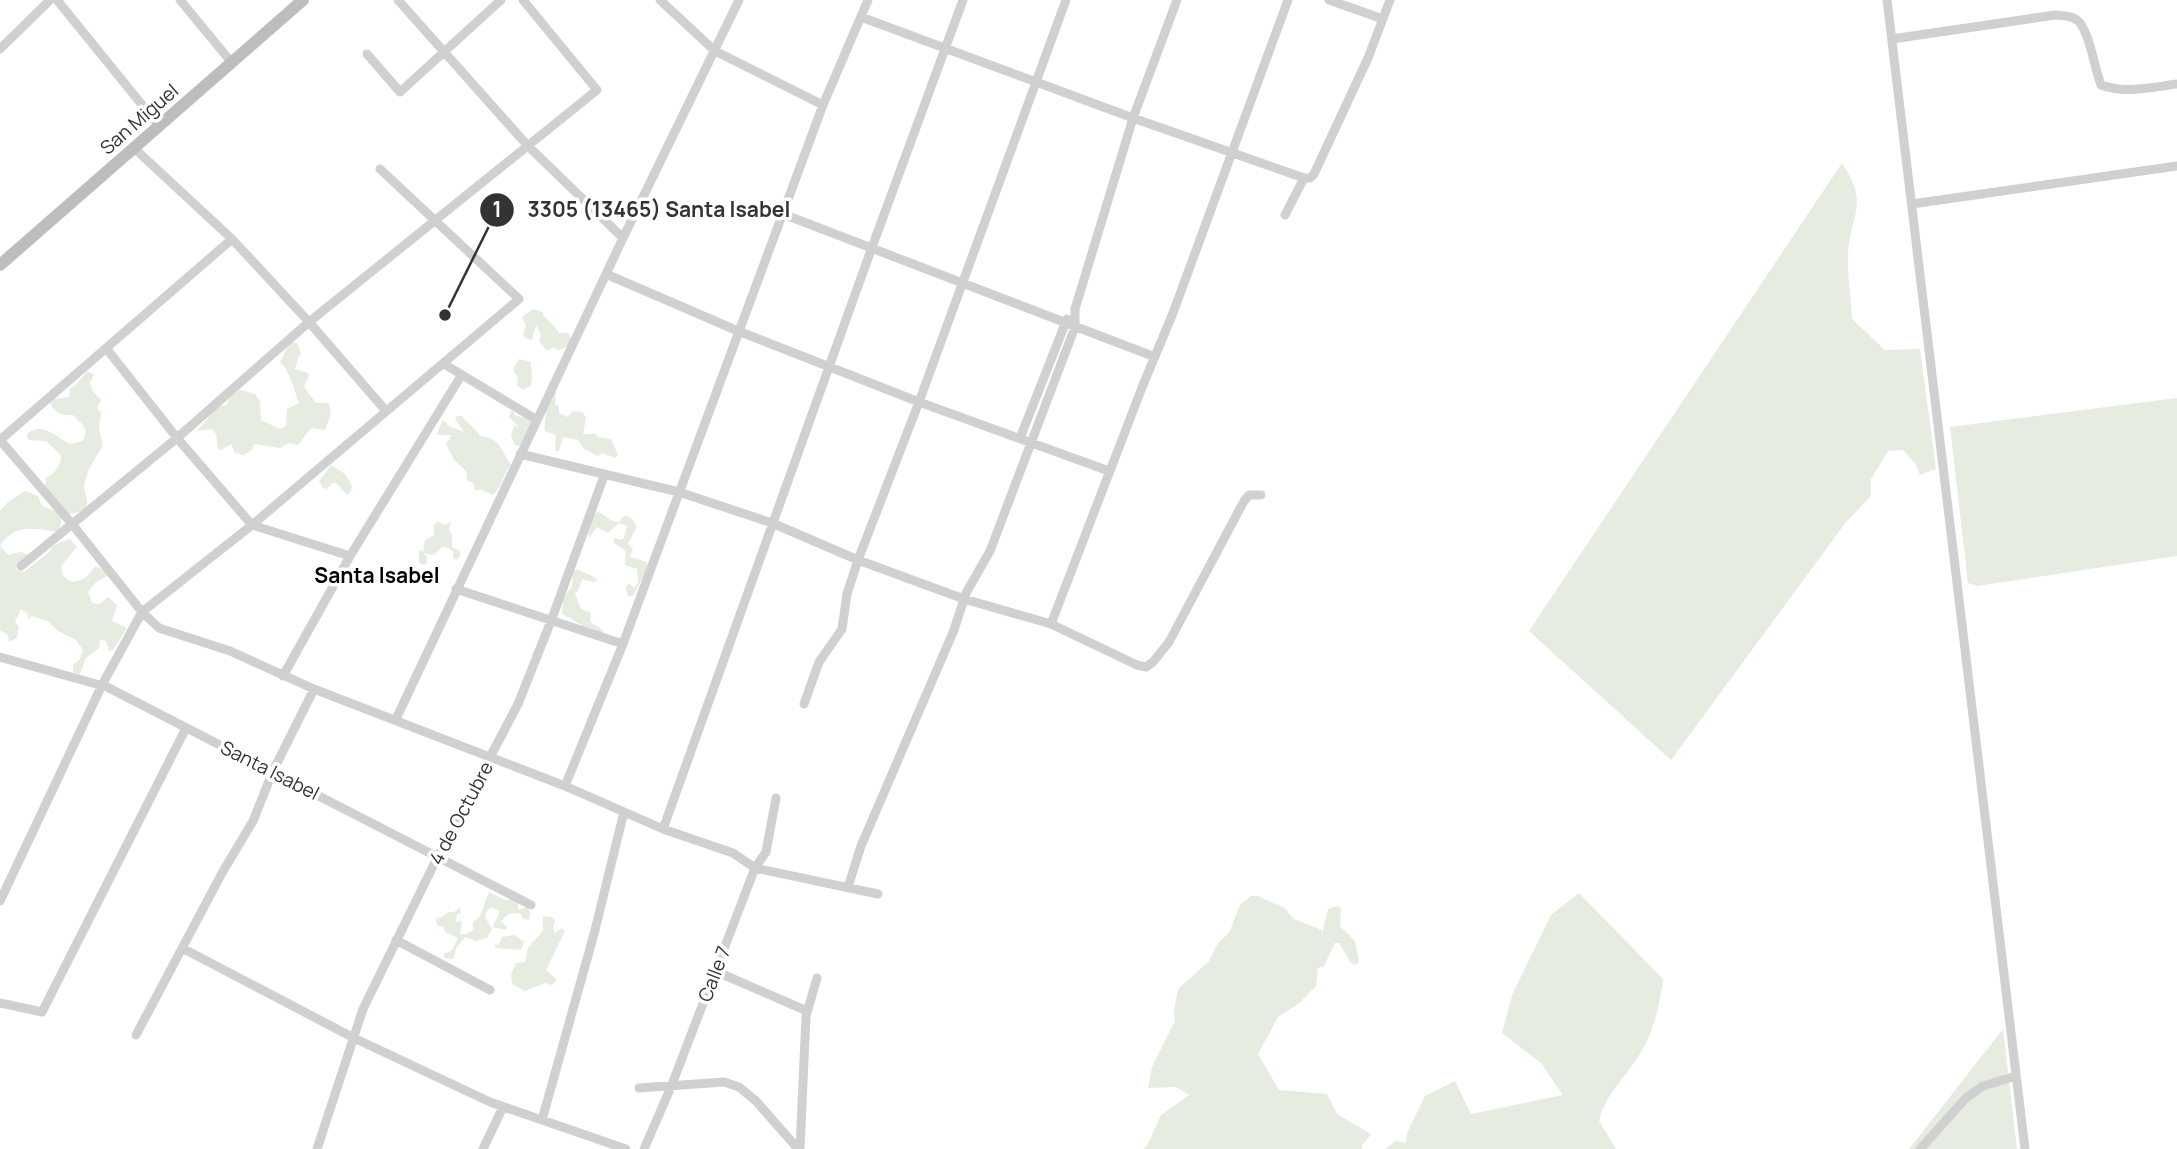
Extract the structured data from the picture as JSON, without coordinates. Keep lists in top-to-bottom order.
{
  "streets": {
    "street": [
      "San Miguel",
      "Santa Isabel",
      "4 de Octubre",
      "Calle 7"
    ]
  },
  "crossings": [
    ["Santa Isabel", "4 de Octubre"]
  ],
  "districts": ["Santa Isabel"],
  "places": ["3305 (13465) Santa Isabel"]
}
